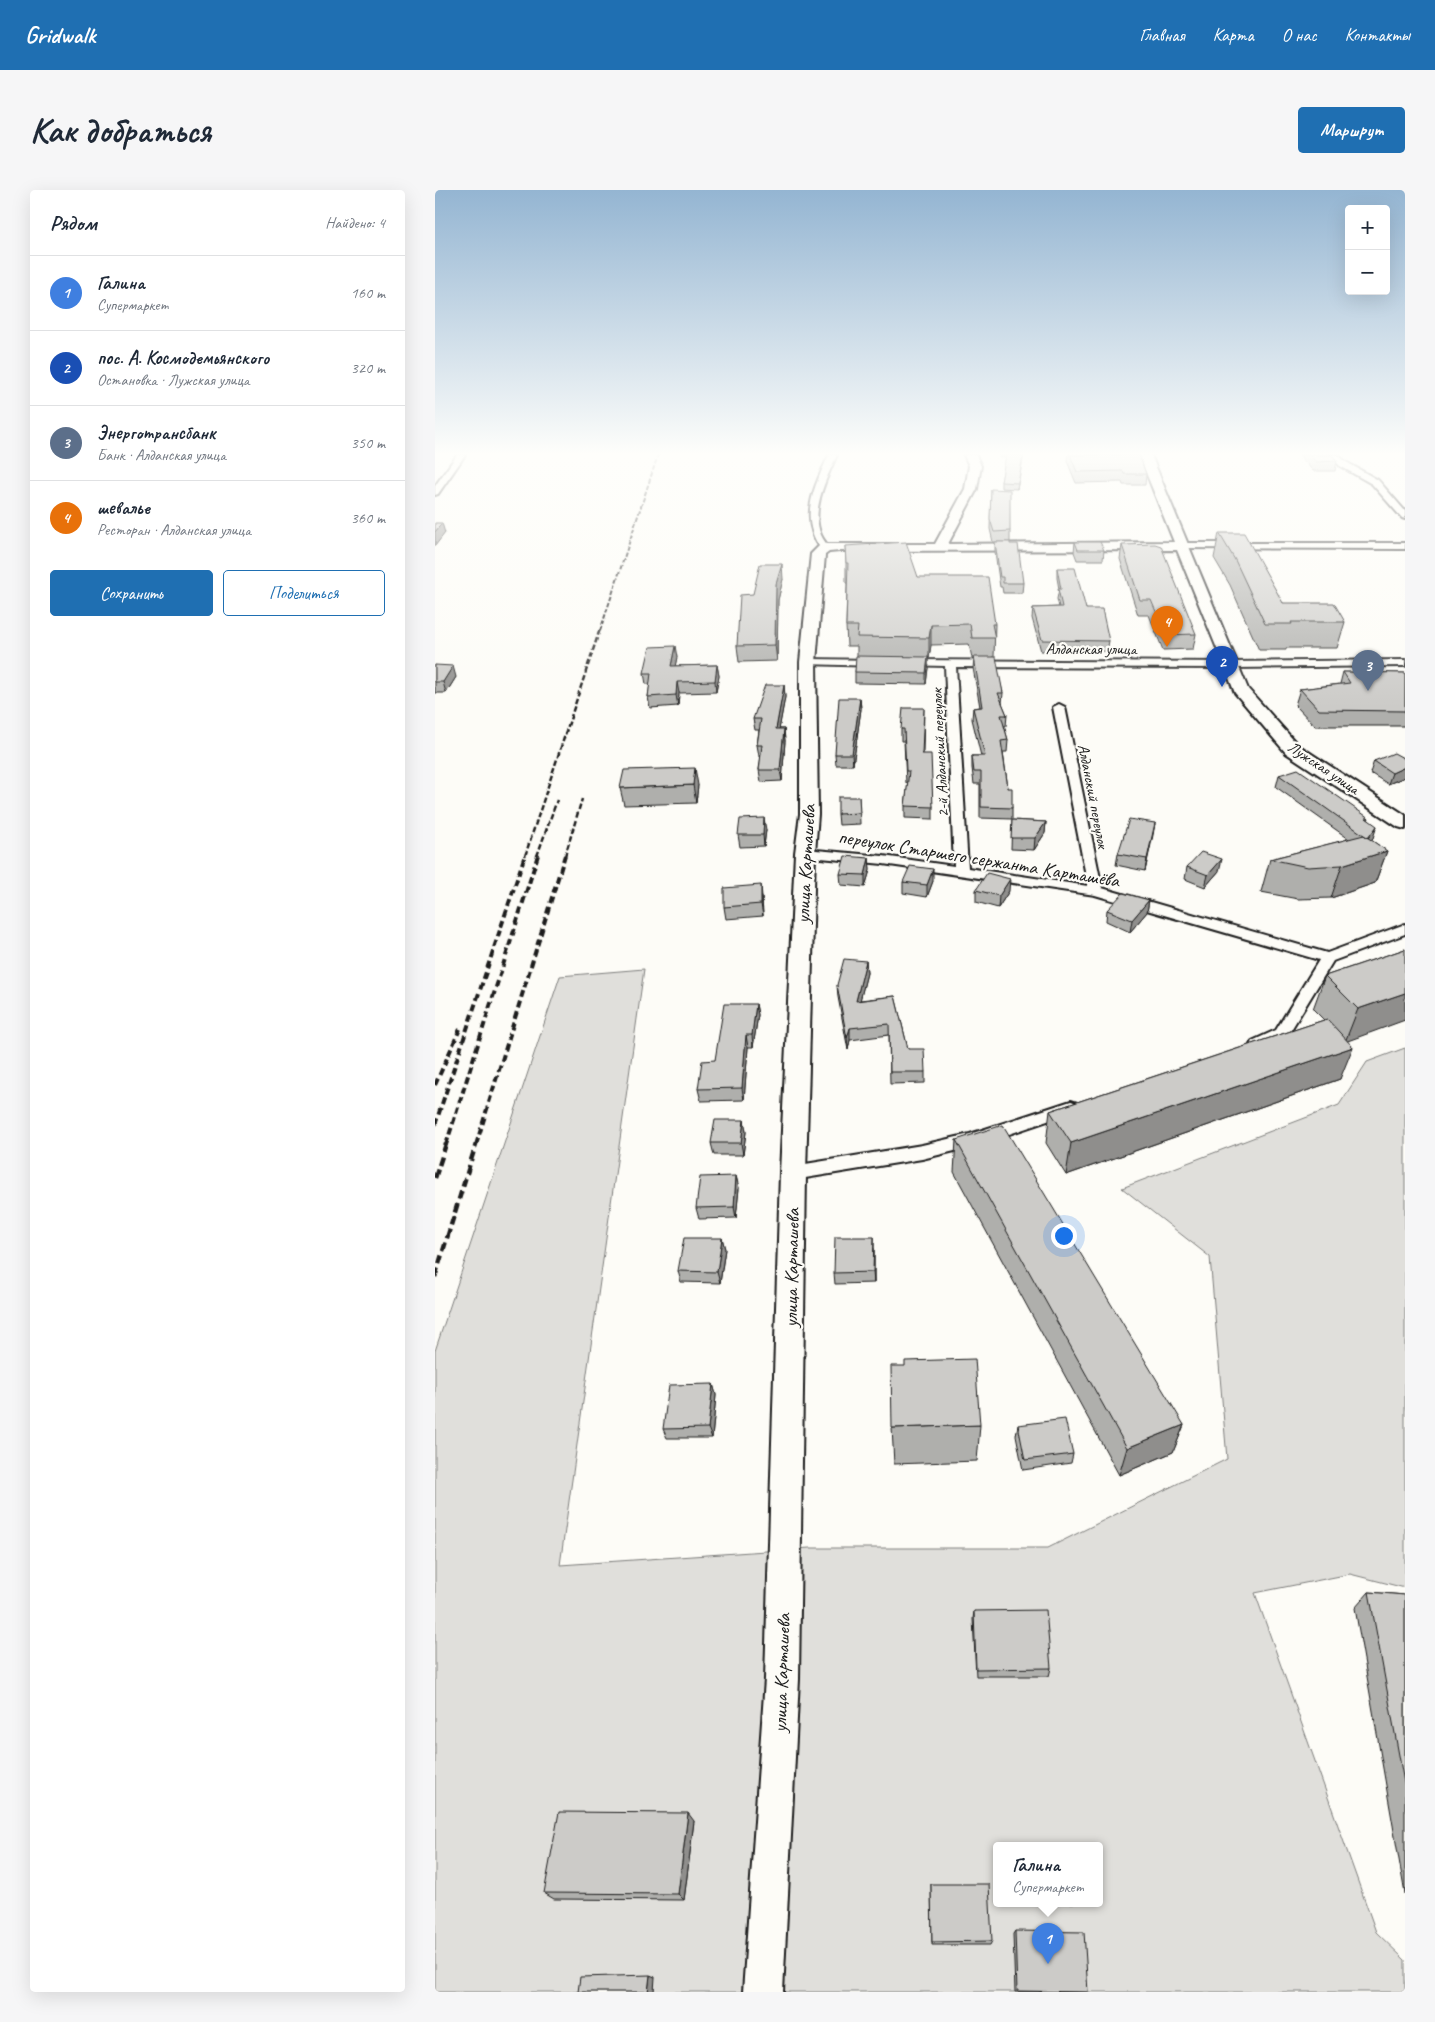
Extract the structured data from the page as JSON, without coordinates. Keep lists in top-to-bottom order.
{
  "streets": {
    "main road": ["Лужская улица", "улица Карташева"],
    "street": [
      "Алданская улица",
      "2-й Алданский переулок",
      "Алданский переулок",
      "переулок Старшего сержанта Карташёва"
    ]
  },
  "crossings": [
    ["Алданская улица", "2-й Алданский переулок"],
    ["Алданская улица", "Лужская улица"],
    ["Алданская улица", "улица Карташева"],
    ["2-й Алданский переулок", "переулок Старшего сержанта Карташёва"],
    ["Алданский переулок", "переулок Старшего сержанта Карташёва"],
    ["переулок Старшего сержанта Карташёва", "улица Карташева"]
  ],
  "page": {
    "header": "Gridwalk",
    "nav": [
      "Главная",
      "Карта",
      "О нас",
      "Контакты"
    ],
    "buttons": [
      "Маршрут",
      ["Сохранить", "Поделиться"]
    ],
    "title": "Как добраться",
    "heading": ["Рядом", "Найдено: 4"],
    "map_buttons": ["+", "−"],
    "list": [
      {
        "mark": "1",
        "name": "Галина",
        "note": "Супермаркет",
        "value": "160 m"
      },
      {
        "mark": "2",
        "name": "пос. А. Космодемьянского",
        "note": "Остановка · Лужская улица",
        "value": "320 m"
      },
      {
        "mark": "3",
        "name": "Энерготрансбанк",
        "note": "Банк · Алданская улица",
        "value": "350 m"
      },
      {
        "mark": "4",
        "name": "шевалье",
        "note": "Ресторан · Алданская улица",
        "value": "360 m"
      }
    ],
    "pins": [
      "4",
      "2",
      "3",
      "1"
    ],
    "popup": ["Галина", "Супермаркет"]
  }
}
